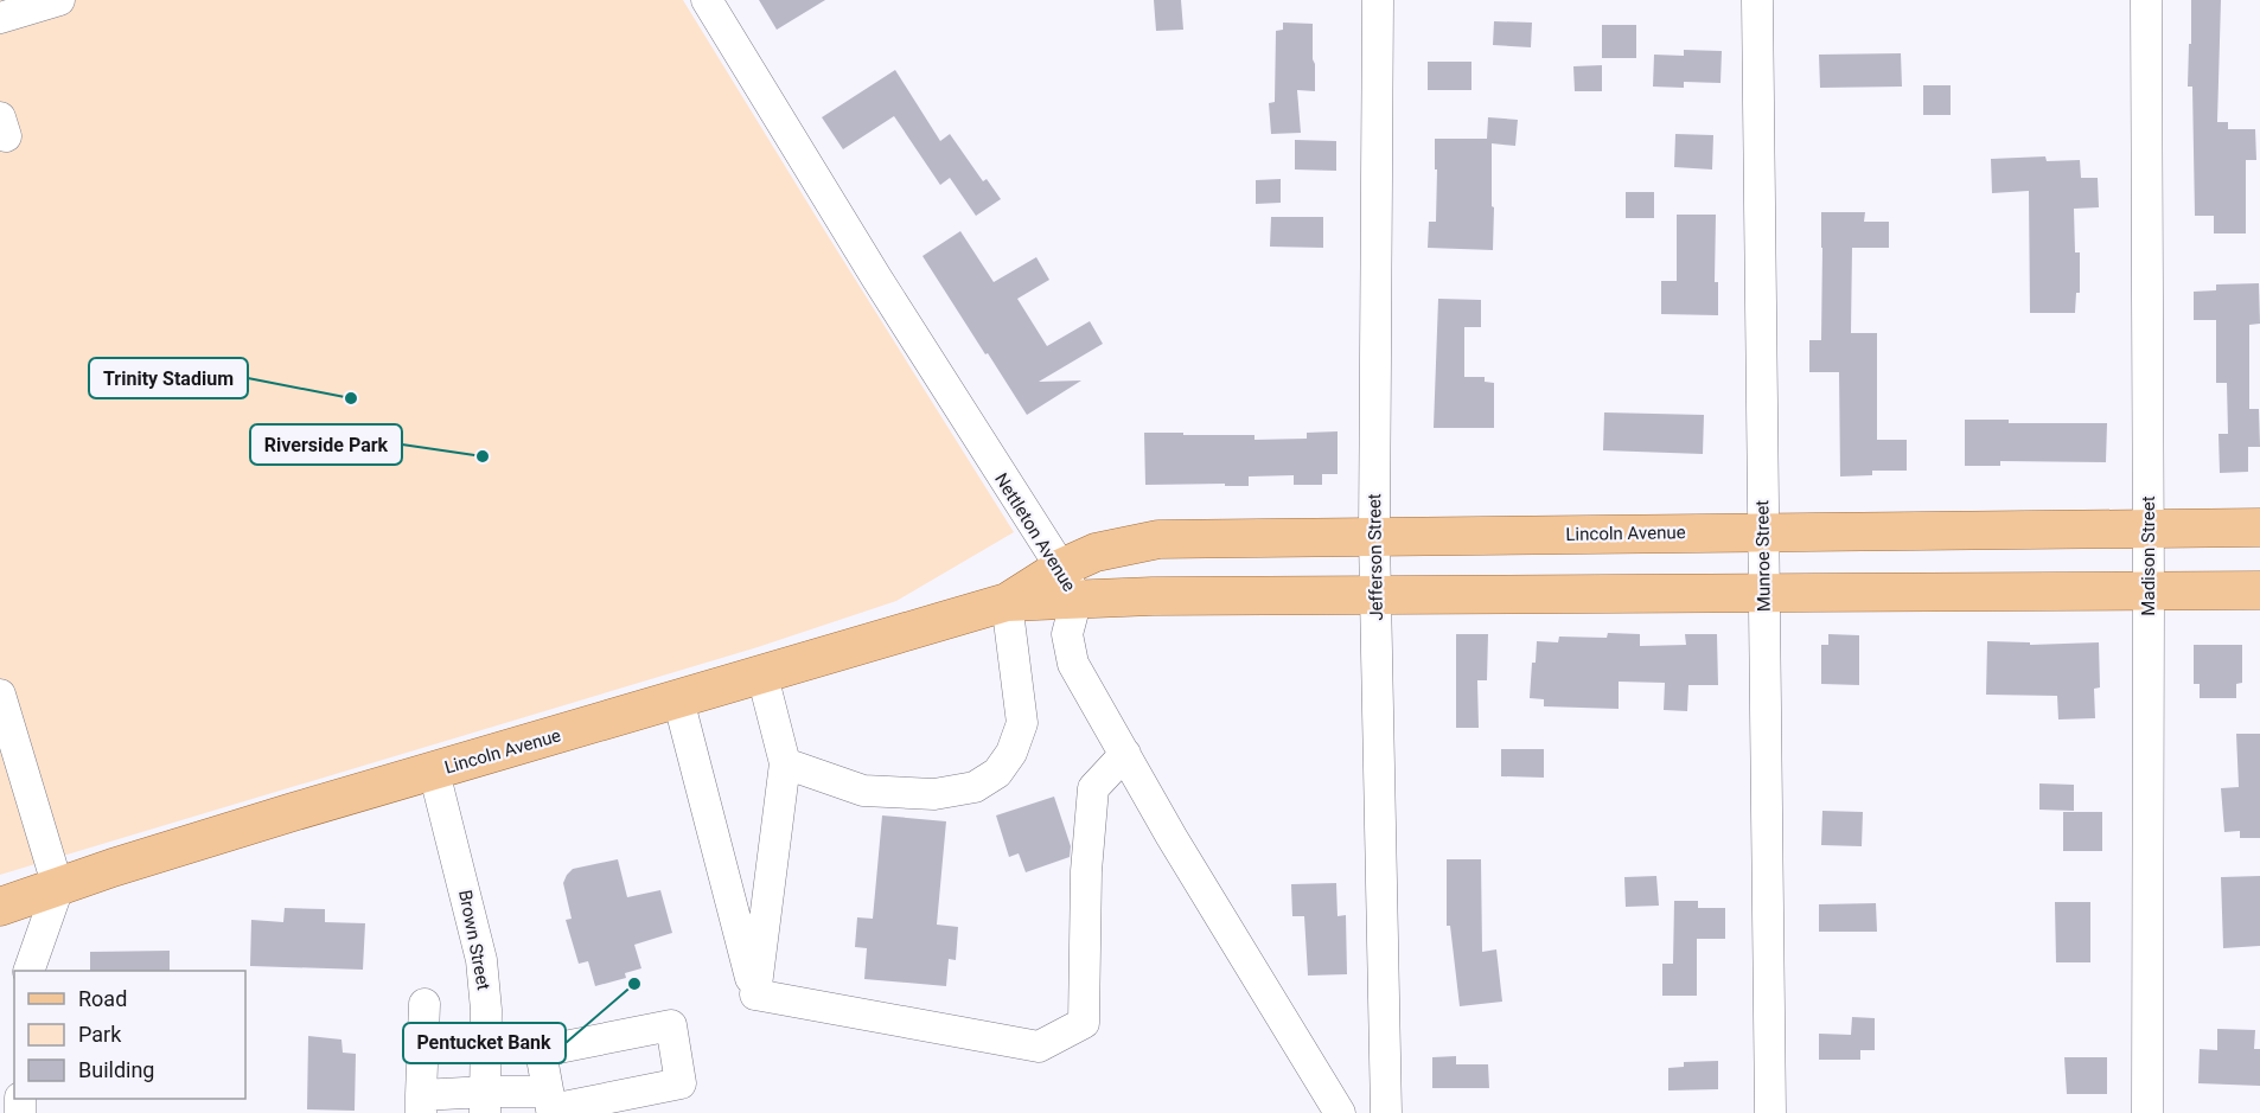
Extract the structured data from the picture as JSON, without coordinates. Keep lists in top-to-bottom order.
{
  "streets": {
    "main road": ["Lincoln Avenue"],
    "street": [
      "Nettleton Avenue",
      "Munroe Street",
      "Madison Street",
      "Jefferson Street",
      "Brown Street"
    ]
  },
  "crossings": [
    ["Nettleton Avenue", "Lincoln Avenue"],
    ["Lincoln Avenue", "Munroe Street"],
    ["Lincoln Avenue", "Madison Street"],
    ["Lincoln Avenue", "Jefferson Street"],
    ["Lincoln Avenue", "Brown Street"]
  ],
  "places": ["Trinity Stadium", "Riverside Park", "Pentucket Bank"],
  "legend": ["Road", "Park", "Building"]
}
